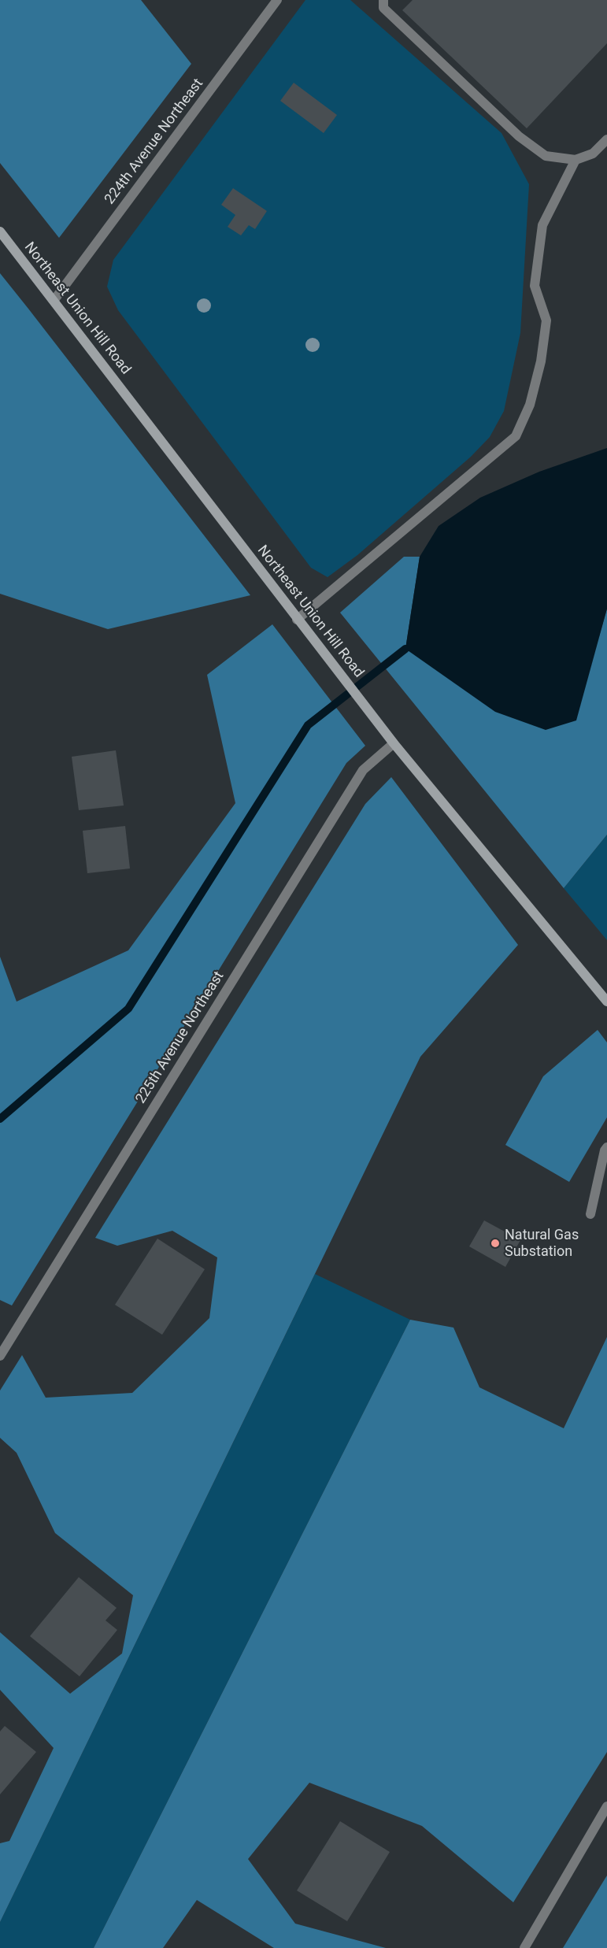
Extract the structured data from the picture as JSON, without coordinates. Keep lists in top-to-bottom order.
{
  "streets": {
    "street": ["224th Avenue Northeast", "Northeast Union Hill Road", "225th Avenue Northeast"]
  },
  "crossings": [
    ["224th Avenue Northeast", "Northeast Union Hill Road"],
    ["Northeast Union Hill Road", "225th Avenue Northeast"]
  ],
  "places": ["Natural Gas Substation"]
}
